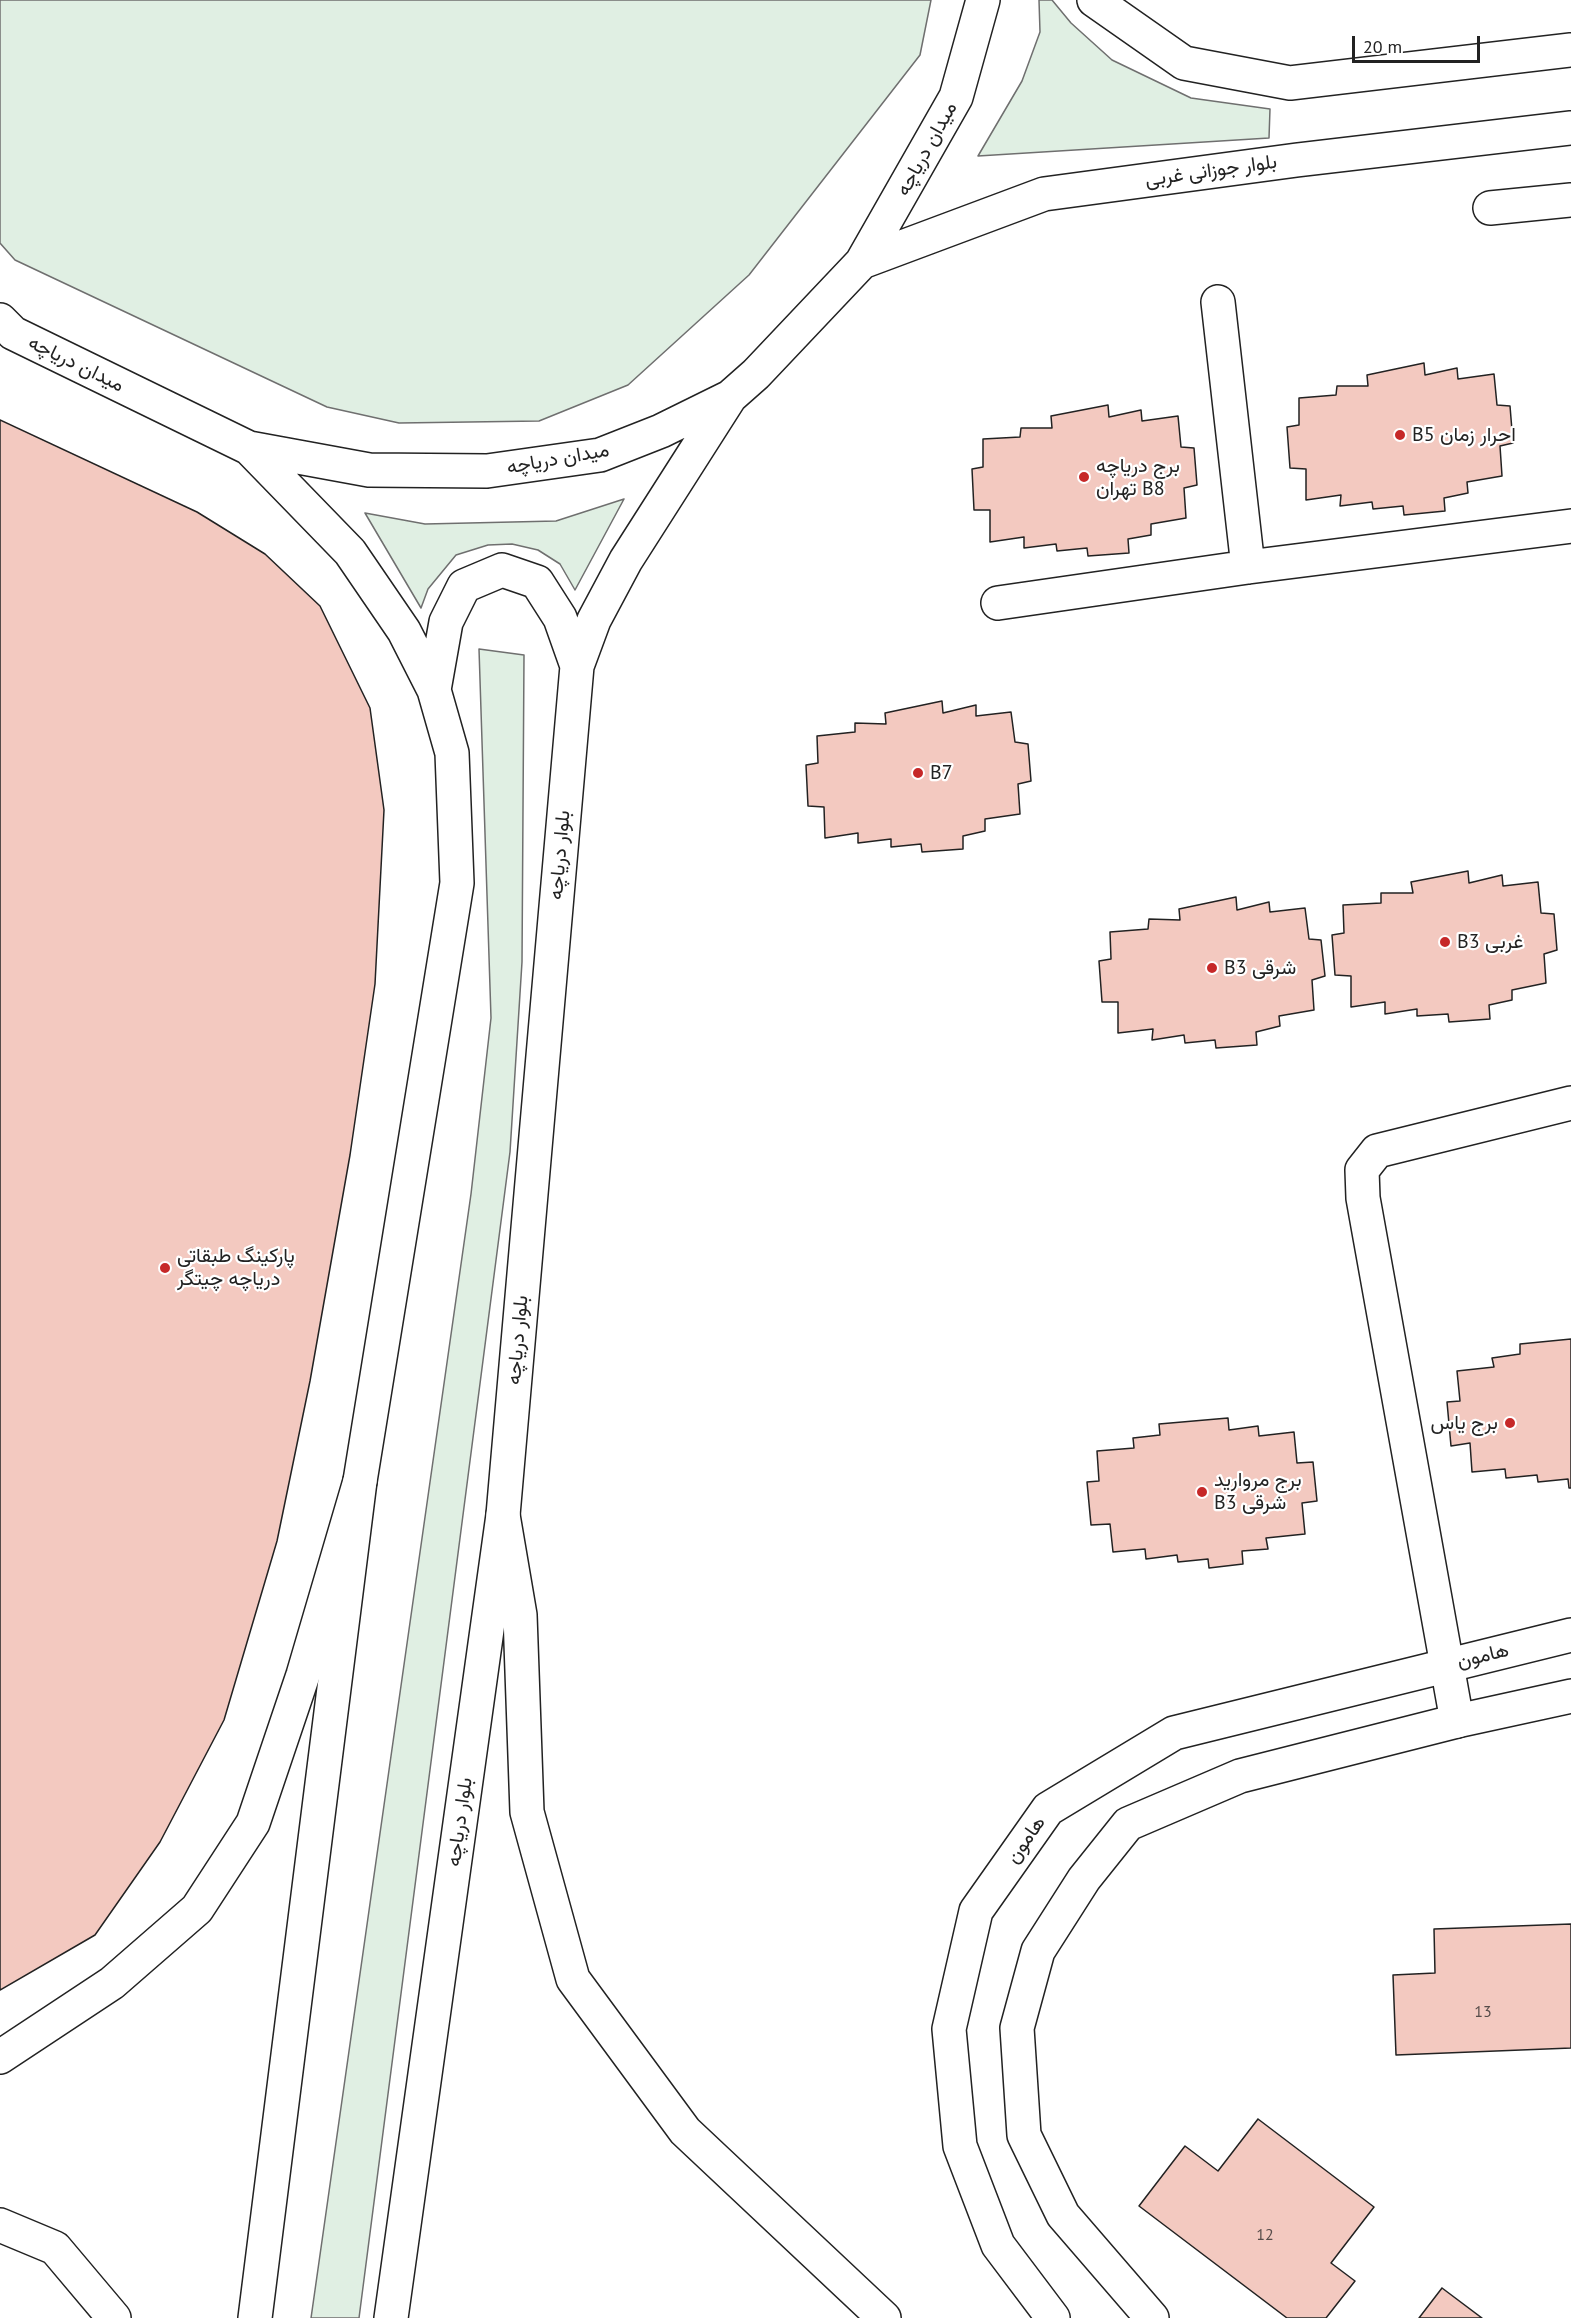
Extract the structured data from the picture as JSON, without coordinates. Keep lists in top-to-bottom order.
{
  "streets": {
    "main road": [
      "میدان دریاچه",
      "بلوار جوزانی غربی",
      "بلوار دریاچه",
      "هامون"
    ]
  },
  "crossings": [
    ["میدان دریاچه", "بلوار جوزانی غربی"],
    ["میدان دریاچه", "بلوار دریاچه"]
  ],
  "places": [
    "B5 احرار زمان",
    "برج دریاچه تهران B8",
    "B7",
    "B3 غربی",
    "B3 شرقی",
    "پارکینگ طبقاتی دریاچه چیتگر",
    "برج یاس",
    "برج مروارید B3 شرقی"
  ],
  "house_numbers": ["13", "12"],
  "scale_bar": "20 m"
}
